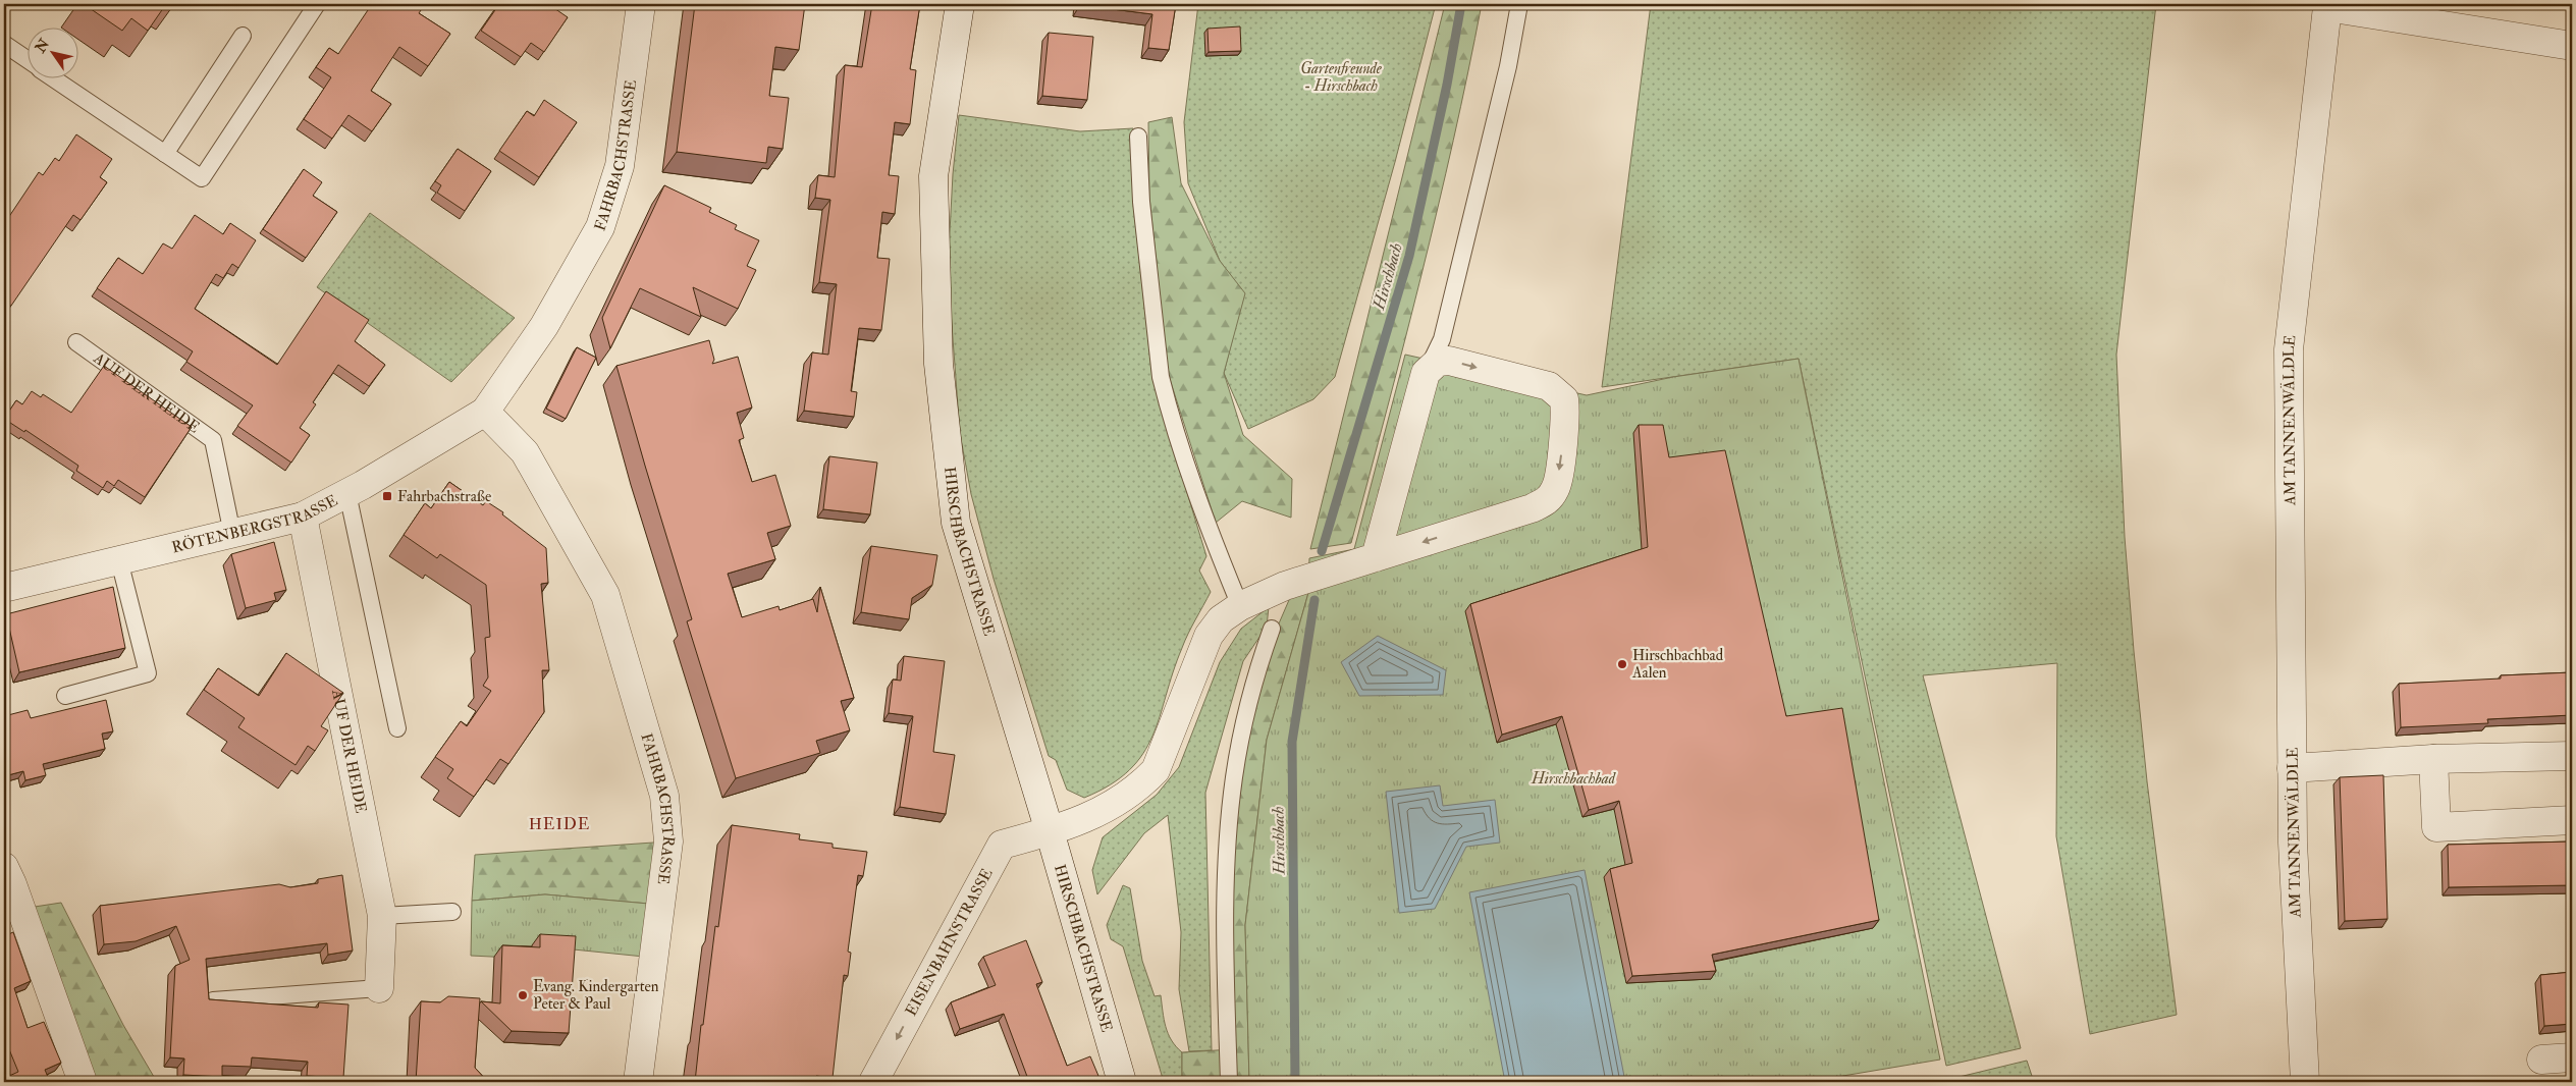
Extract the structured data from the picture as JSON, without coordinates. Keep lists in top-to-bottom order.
{
  "streets": {
    "street": [
      "FAHRBACHSTRASSE",
      "AUF DER HEIDE",
      "AM TANNENWÄLDLE",
      "RÖTENBERGSTRASSE",
      "HIRSCHBACHSTRASSE",
      "EISENBAHNSTRASSE"
    ]
  },
  "crossings": [
    ["FAHRBACHSTRASSE", "RÖTENBERGSTRASSE"],
    ["AUF DER HEIDE", "RÖTENBERGSTRASSE"],
    ["HIRSCHBACHSTRASSE", "EISENBAHNSTRASSE"]
  ],
  "districts": ["HEIDE"],
  "water": ["Hirschbach"],
  "parks": ["Gartenfreunde - Hirschbach", "Hirschbachbad"],
  "places": {
    "transit": ["Fahrbachstraße"],
    "other": ["Hirschbachbad Aalen", "Evang. Kindergarten Peter & Paul"]
  },
  "north": "top left"
}
